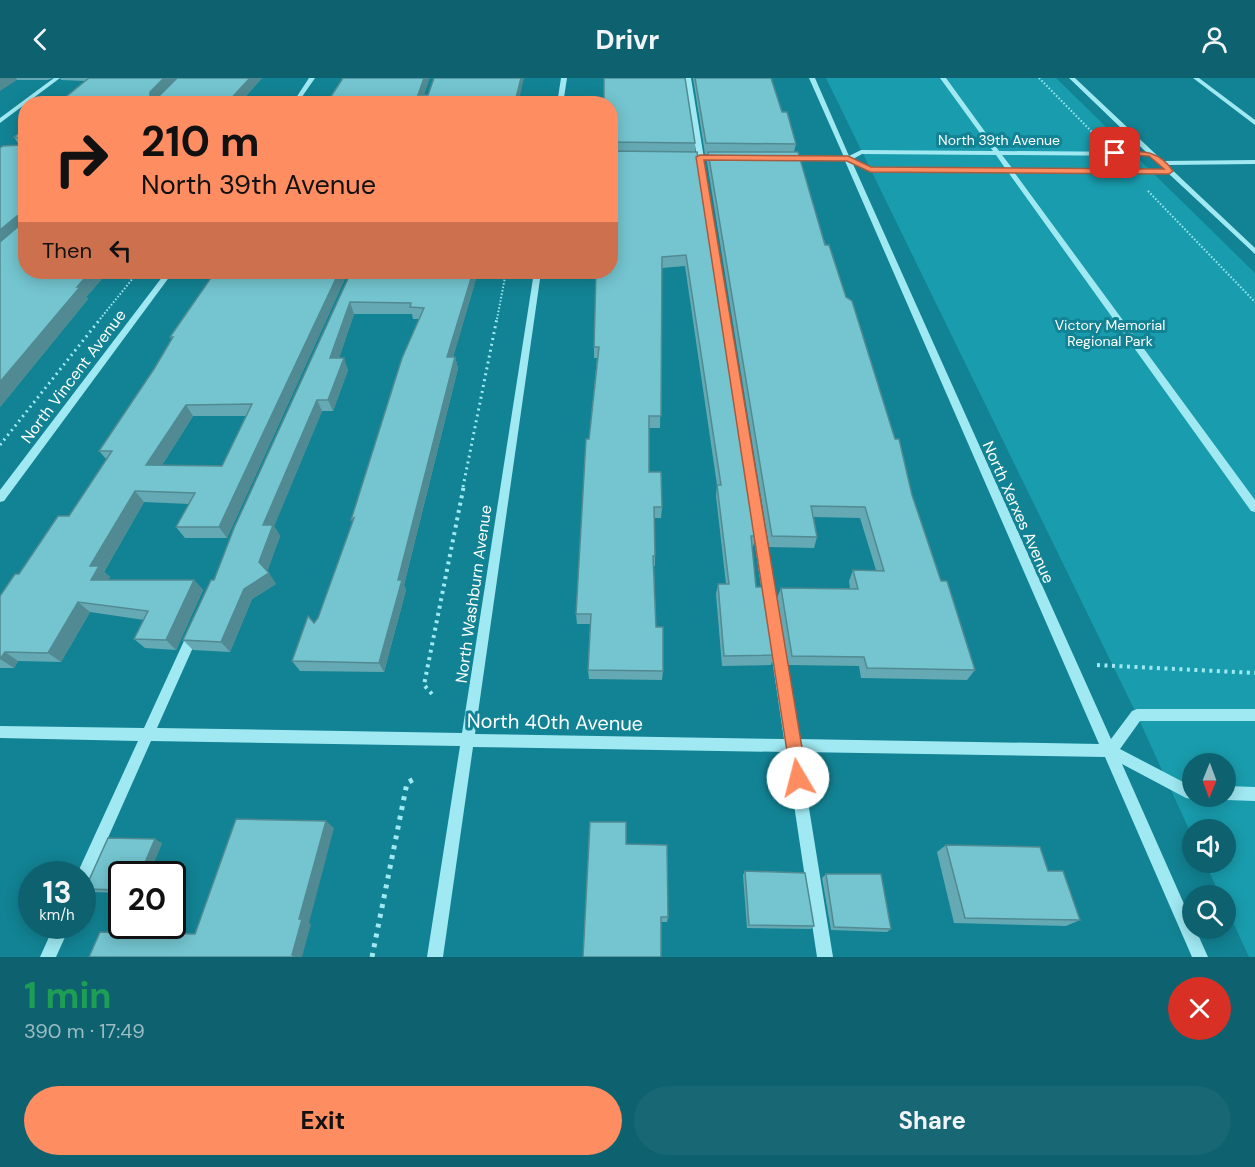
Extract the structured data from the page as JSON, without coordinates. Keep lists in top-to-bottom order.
{
  "streets": {
    "street": [
      "North 39th Avenue",
      "North Vincent Avenue",
      "North Xerxes Avenue",
      "North Washburn Avenue",
      "North 40th Avenue"
    ]
  },
  "crossings": [
    ["North 39th Avenue", "North Xerxes Avenue"],
    ["North Xerxes Avenue", "North 40th Avenue"],
    ["North Washburn Avenue", "North 40th Avenue"]
  ],
  "parks": ["Victory Memorial Regional Park"],
  "north": "bottom",
  "page": {
    "header": "Drivr",
    "turn": ["210 m", "North 39th Avenue"],
    "then": "Then",
    "speed": "13 km/h",
    "limit": "20",
    "heading": ["1 min", "390 m · 17:49"],
    "buttons": ["Exit", "Share"]
  }
}
